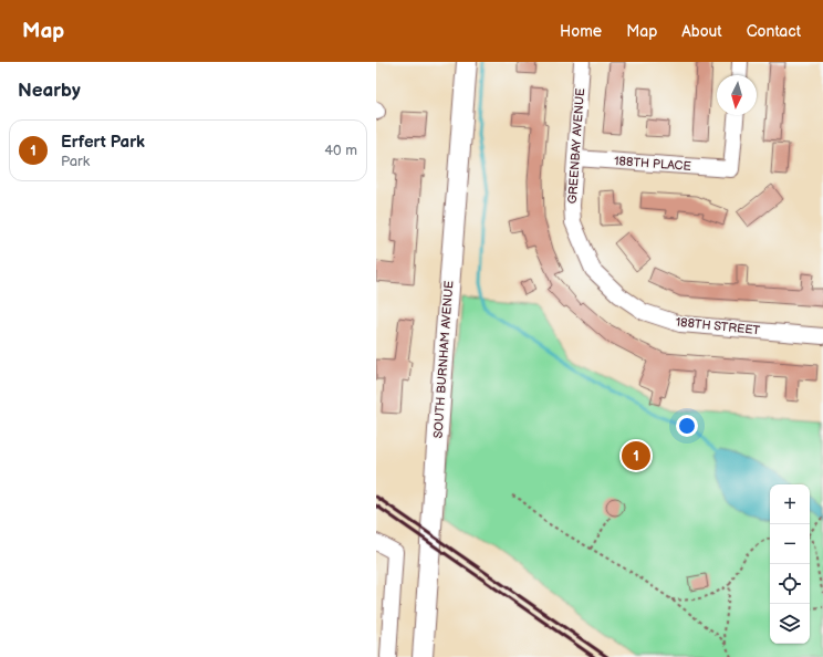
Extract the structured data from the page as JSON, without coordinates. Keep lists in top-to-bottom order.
{
  "streets": {
    "main road": ["SOUTH BURNHAM AVENUE"],
    "street": ["GREENBAY AVENUE", "188TH PLACE", "188TH STREET"]
  },
  "crossings": [
    ["GREENBAY AVENUE", "188TH PLACE"],
    ["GREENBAY AVENUE", "188TH STREET"]
  ],
  "north": "bottom",
  "page": {
    "header": "Map",
    "nav": [
      "Home",
      "Map",
      "About",
      "Contact"
    ],
    "heading": "Nearby",
    "list": [
      {
        "mark": "1",
        "name": "Erfert Park",
        "note": "Park",
        "value": "40 m"
      }
    ],
    "pins": "1",
    "map_buttons": ["+", "−"]
  }
}
